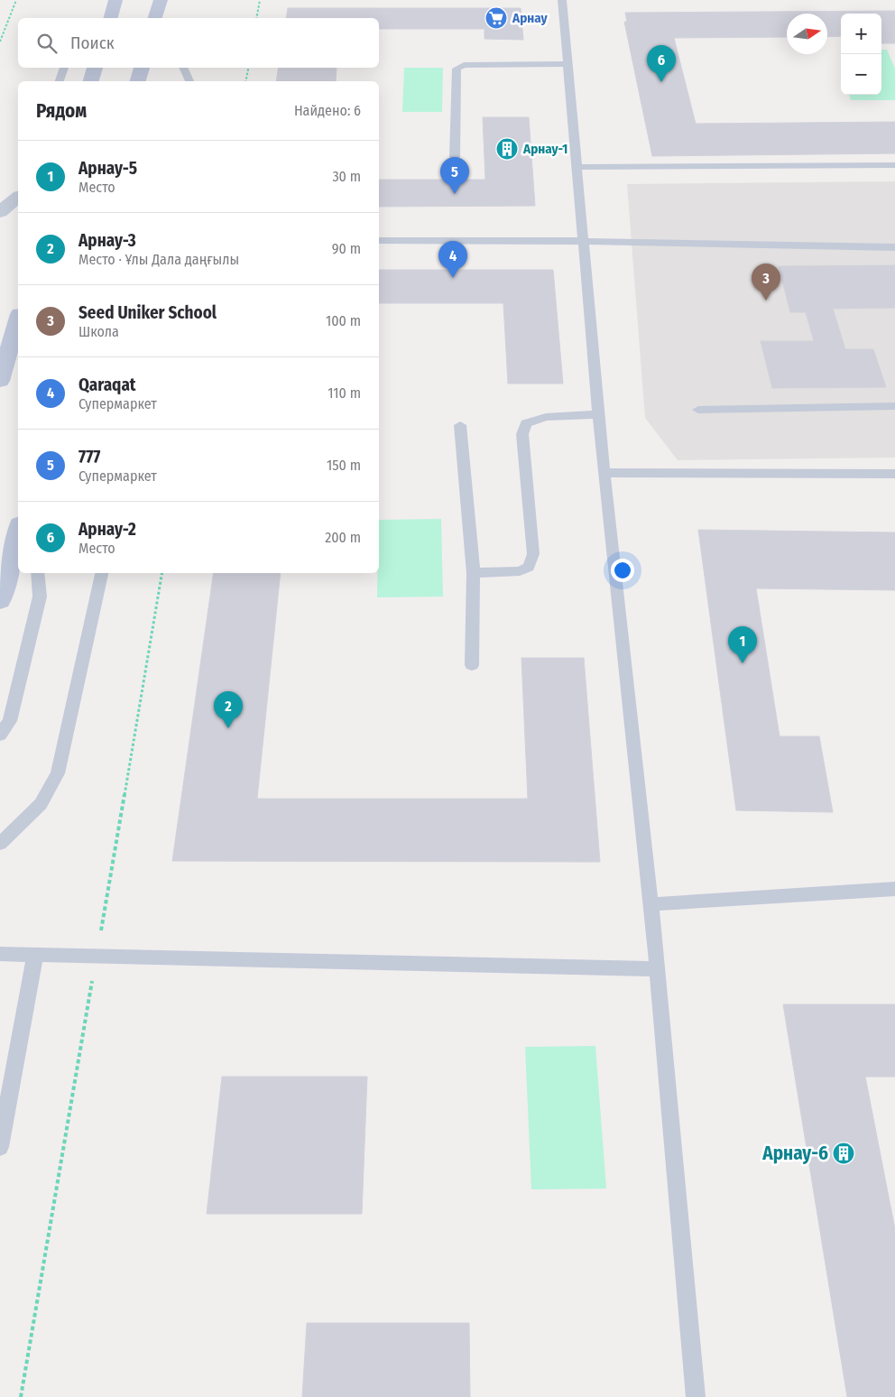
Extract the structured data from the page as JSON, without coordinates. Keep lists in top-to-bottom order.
{
  "places": {
    "supermarket": ["Арнау"],
    "building": ["Арнау-1", "Арнау-6"]
  },
  "north": "right",
  "page": {
    "map_buttons": ["+", "−"],
    "search": "Поиск",
    "pins": [
      "6",
      "5",
      "4",
      "3",
      "1",
      "2"
    ],
    "heading": ["Рядом", "Найдено: 6"],
    "list": [
      {
        "mark": "1",
        "name": "Арнау-5",
        "note": "Место",
        "value": "30 m"
      },
      {
        "mark": "2",
        "name": "Арнау-3",
        "note": "Место · Ұлы Дала даңғылы",
        "value": "90 m"
      },
      {
        "mark": "3",
        "name": "Seed Uniker School",
        "note": "Школа",
        "value": "100 m"
      },
      {
        "mark": "4",
        "name": "Qaraqat",
        "note": "Супермаркет",
        "value": "110 m"
      },
      {
        "mark": "5",
        "name": "777",
        "note": "Супермаркет",
        "value": "150 m"
      },
      {
        "mark": "6",
        "name": "Арнау-2",
        "note": "Место",
        "value": "200 m"
      }
    ]
  }
}
